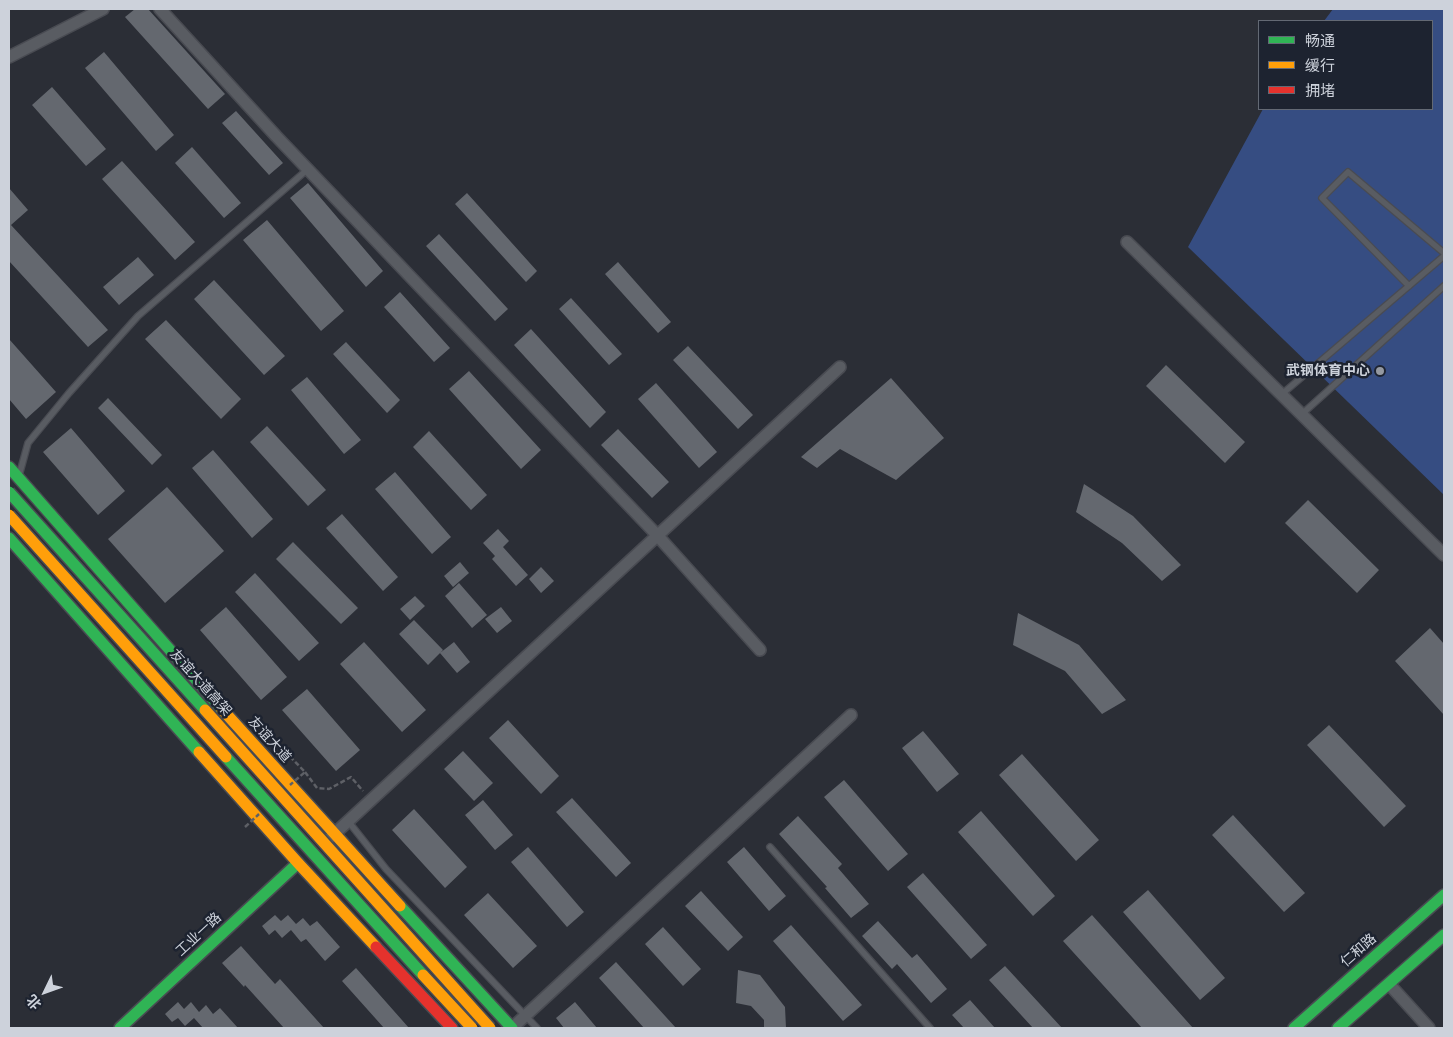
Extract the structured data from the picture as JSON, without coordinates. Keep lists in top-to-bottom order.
{
  "streets": {
    "main road": [
      "友谊大道高架",
      "友谊大道",
      "工业一路",
      "仁和路"
    ]
  },
  "places": ["武钢体育中心"],
  "legend": ["畅通", "缓行", "拥堵"],
  "north": "bottom left"
}
